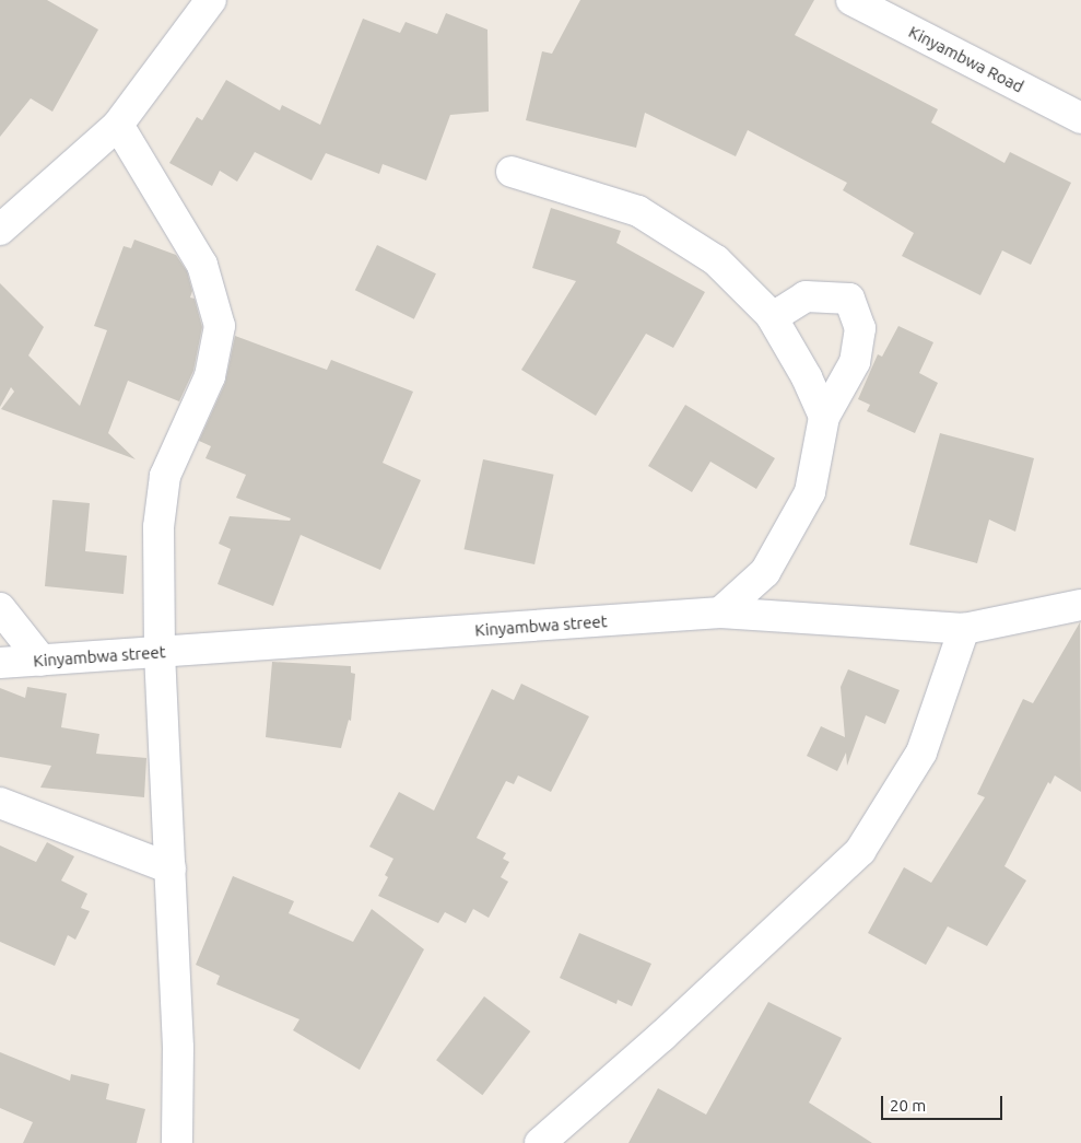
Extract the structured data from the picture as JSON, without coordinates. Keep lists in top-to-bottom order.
{
  "streets": {
    "street": ["Kinyambwa Road", "Kinyambwa street"]
  },
  "scale_bar": "20 m"
}
